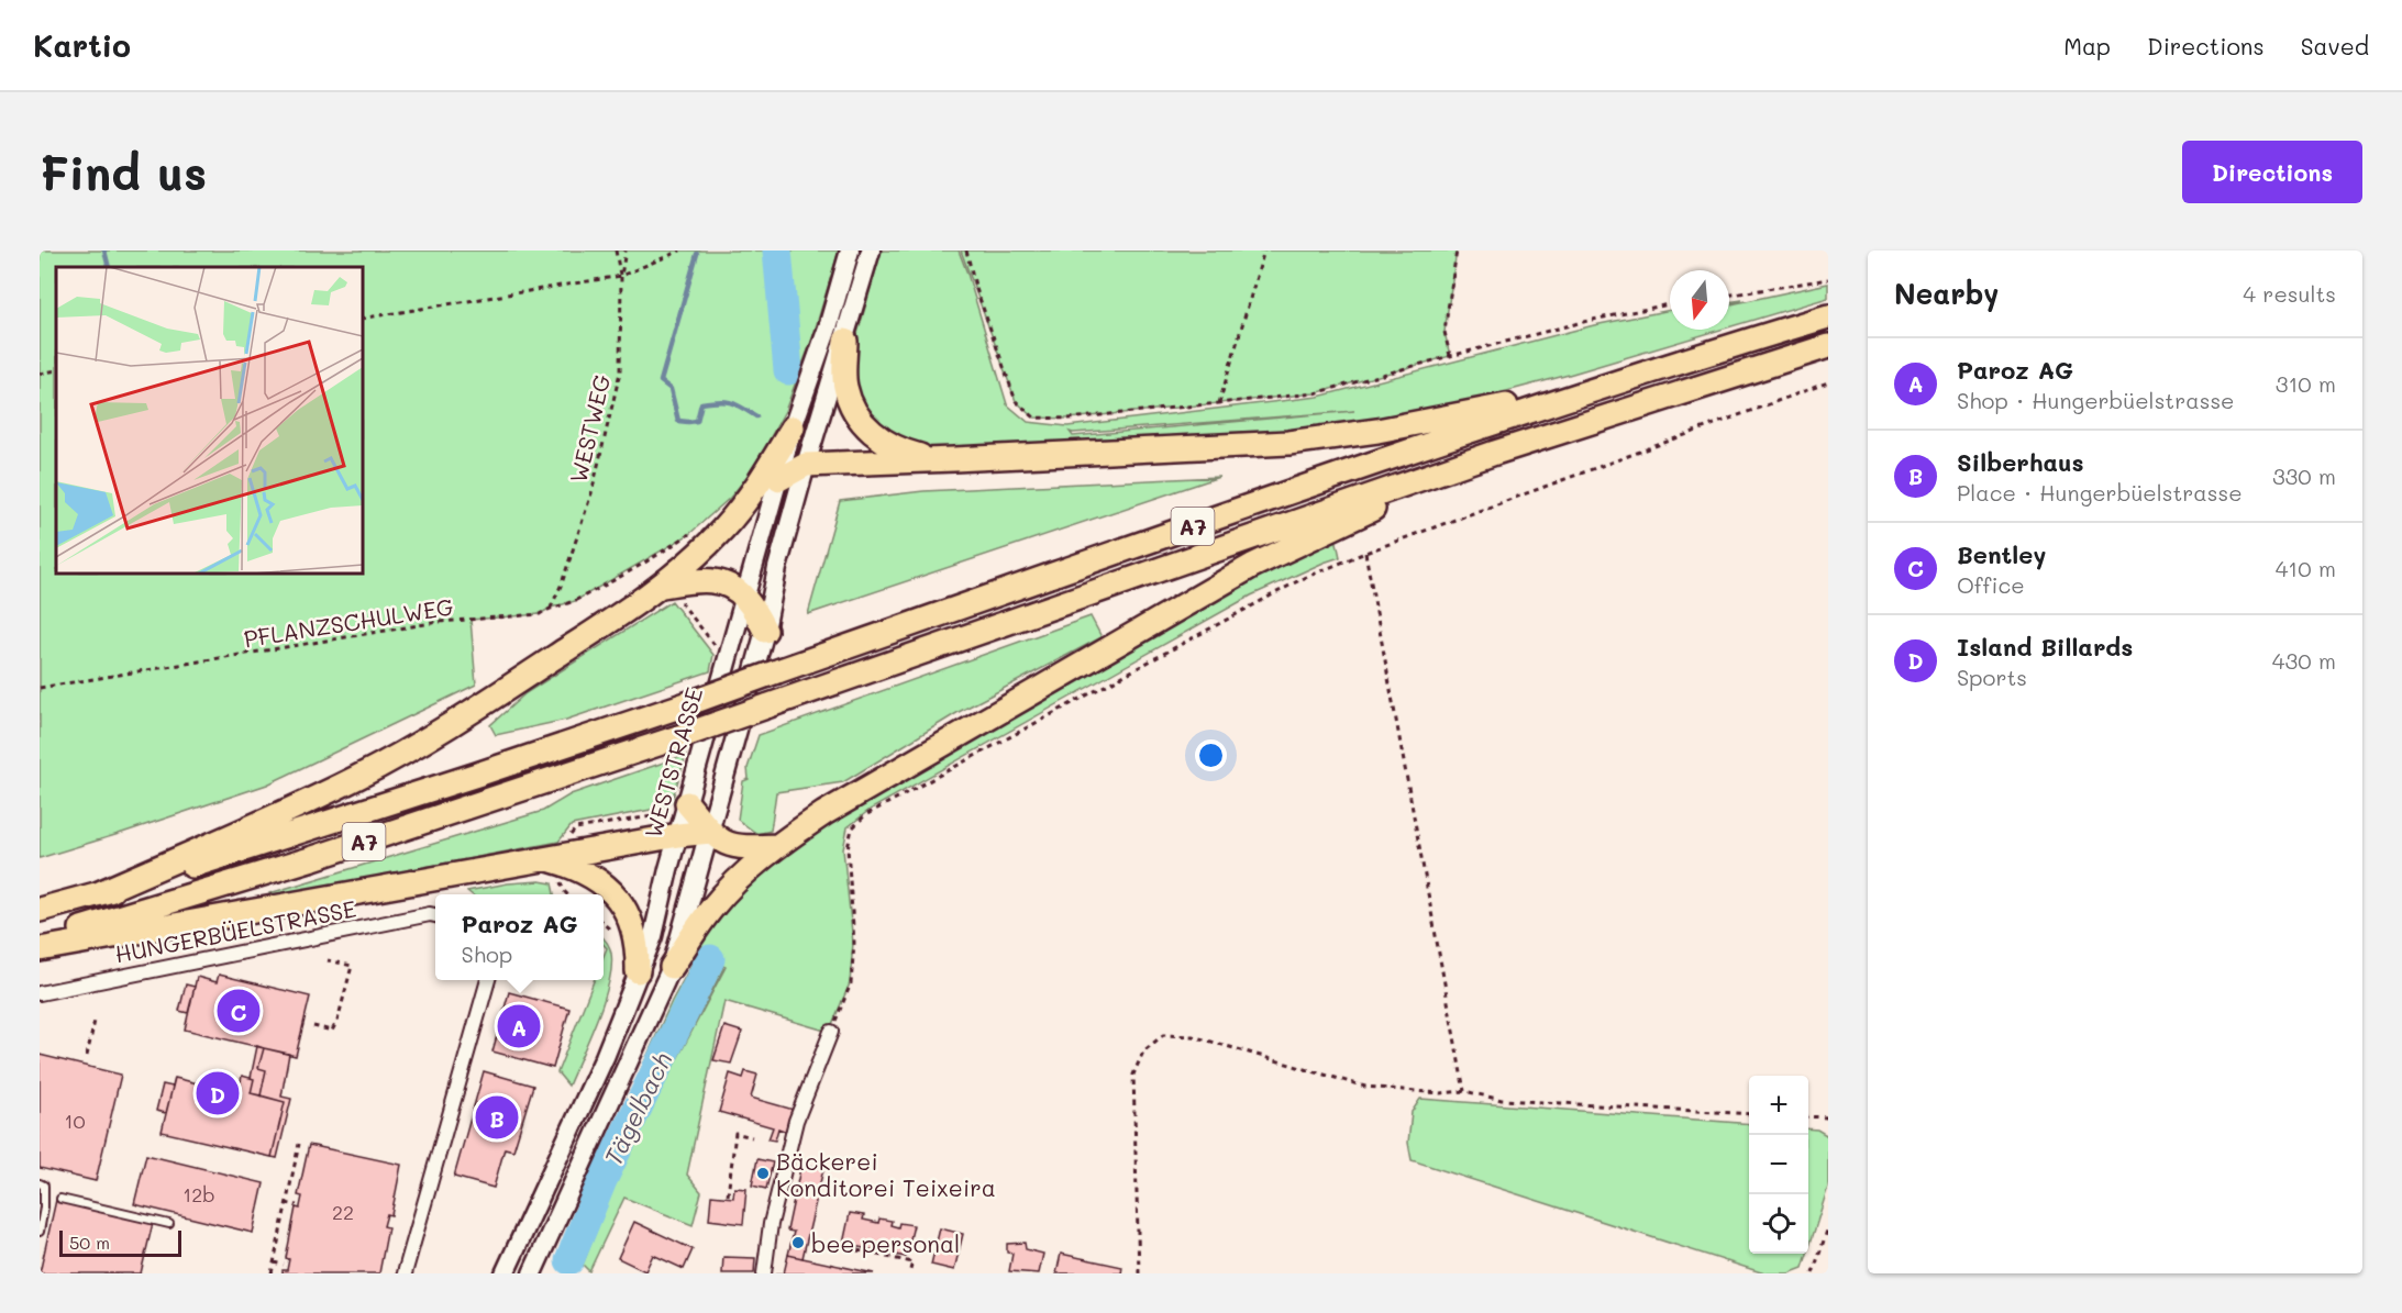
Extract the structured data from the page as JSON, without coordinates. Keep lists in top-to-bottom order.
{
  "streets": {
    "highway": ["A7"],
    "main road": ["WESTSTRASSE"],
    "street": ["HUNGERBÜELSTRASSE"],
    "path": ["WESTWEG", "PFLANZSCHULWEG"]
  },
  "crossings": [
    ["WESTWEG", "PFLANZSCHULWEG"],
    ["A7", "WESTSTRASSE"]
  ],
  "water": ["Tägelbach"],
  "places": ["Bäckerei Konditorei Teixeira", "bee personal"],
  "house_numbers": ["10", "12b", "22"],
  "scale_bar": "50 m",
  "north": "bottom",
  "page": {
    "header": "Kartio",
    "nav": ["Map", "Directions", "Saved"],
    "buttons": "Directions",
    "title": "Find us",
    "heading": ["Nearby", "4 results"],
    "list": [
      {
        "mark": "A",
        "name": "Paroz AG",
        "note": "Shop · Hungerbüelstrasse",
        "value": "310 m"
      },
      {
        "mark": "B",
        "name": "Silberhaus",
        "note": "Place · Hungerbüelstrasse",
        "value": "330 m"
      },
      {
        "mark": "C",
        "name": "Bentley",
        "note": "Office",
        "value": "410 m"
      },
      {
        "mark": "D",
        "name": "Island Billards",
        "note": "Sports",
        "value": "430 m"
      }
    ],
    "popup": ["Paroz AG", "Shop"],
    "pins": [
      "C",
      "A",
      "D",
      "B"
    ],
    "map_buttons": ["+", "−"],
    "scale": "50 m"
  }
}
